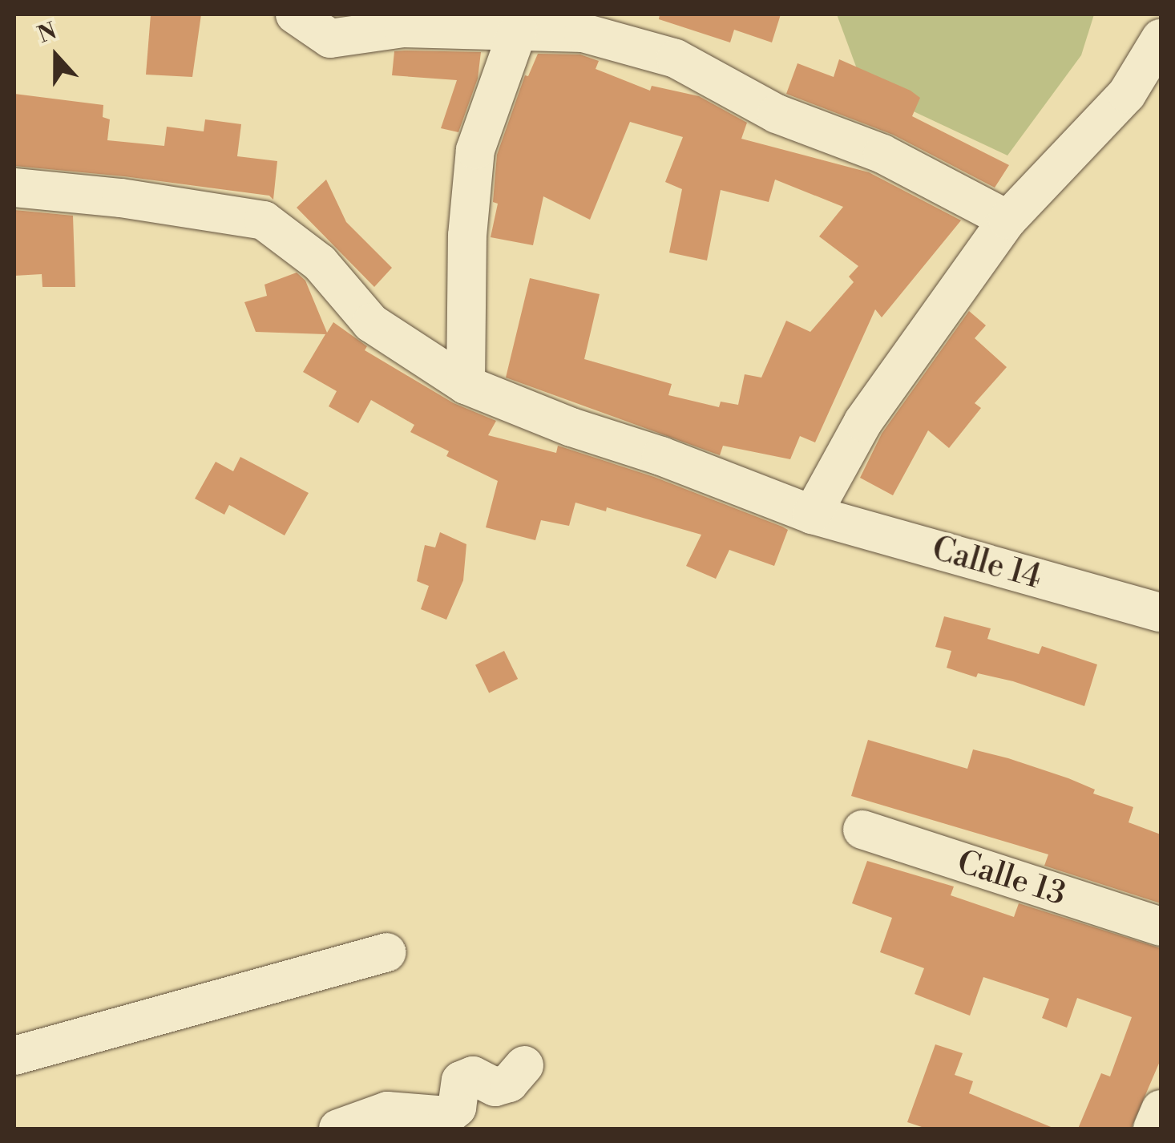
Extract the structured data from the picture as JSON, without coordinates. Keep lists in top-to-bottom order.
{
  "streets": {
    "street": ["Calle 14", "Calle 13"]
  },
  "north": "top"
}
